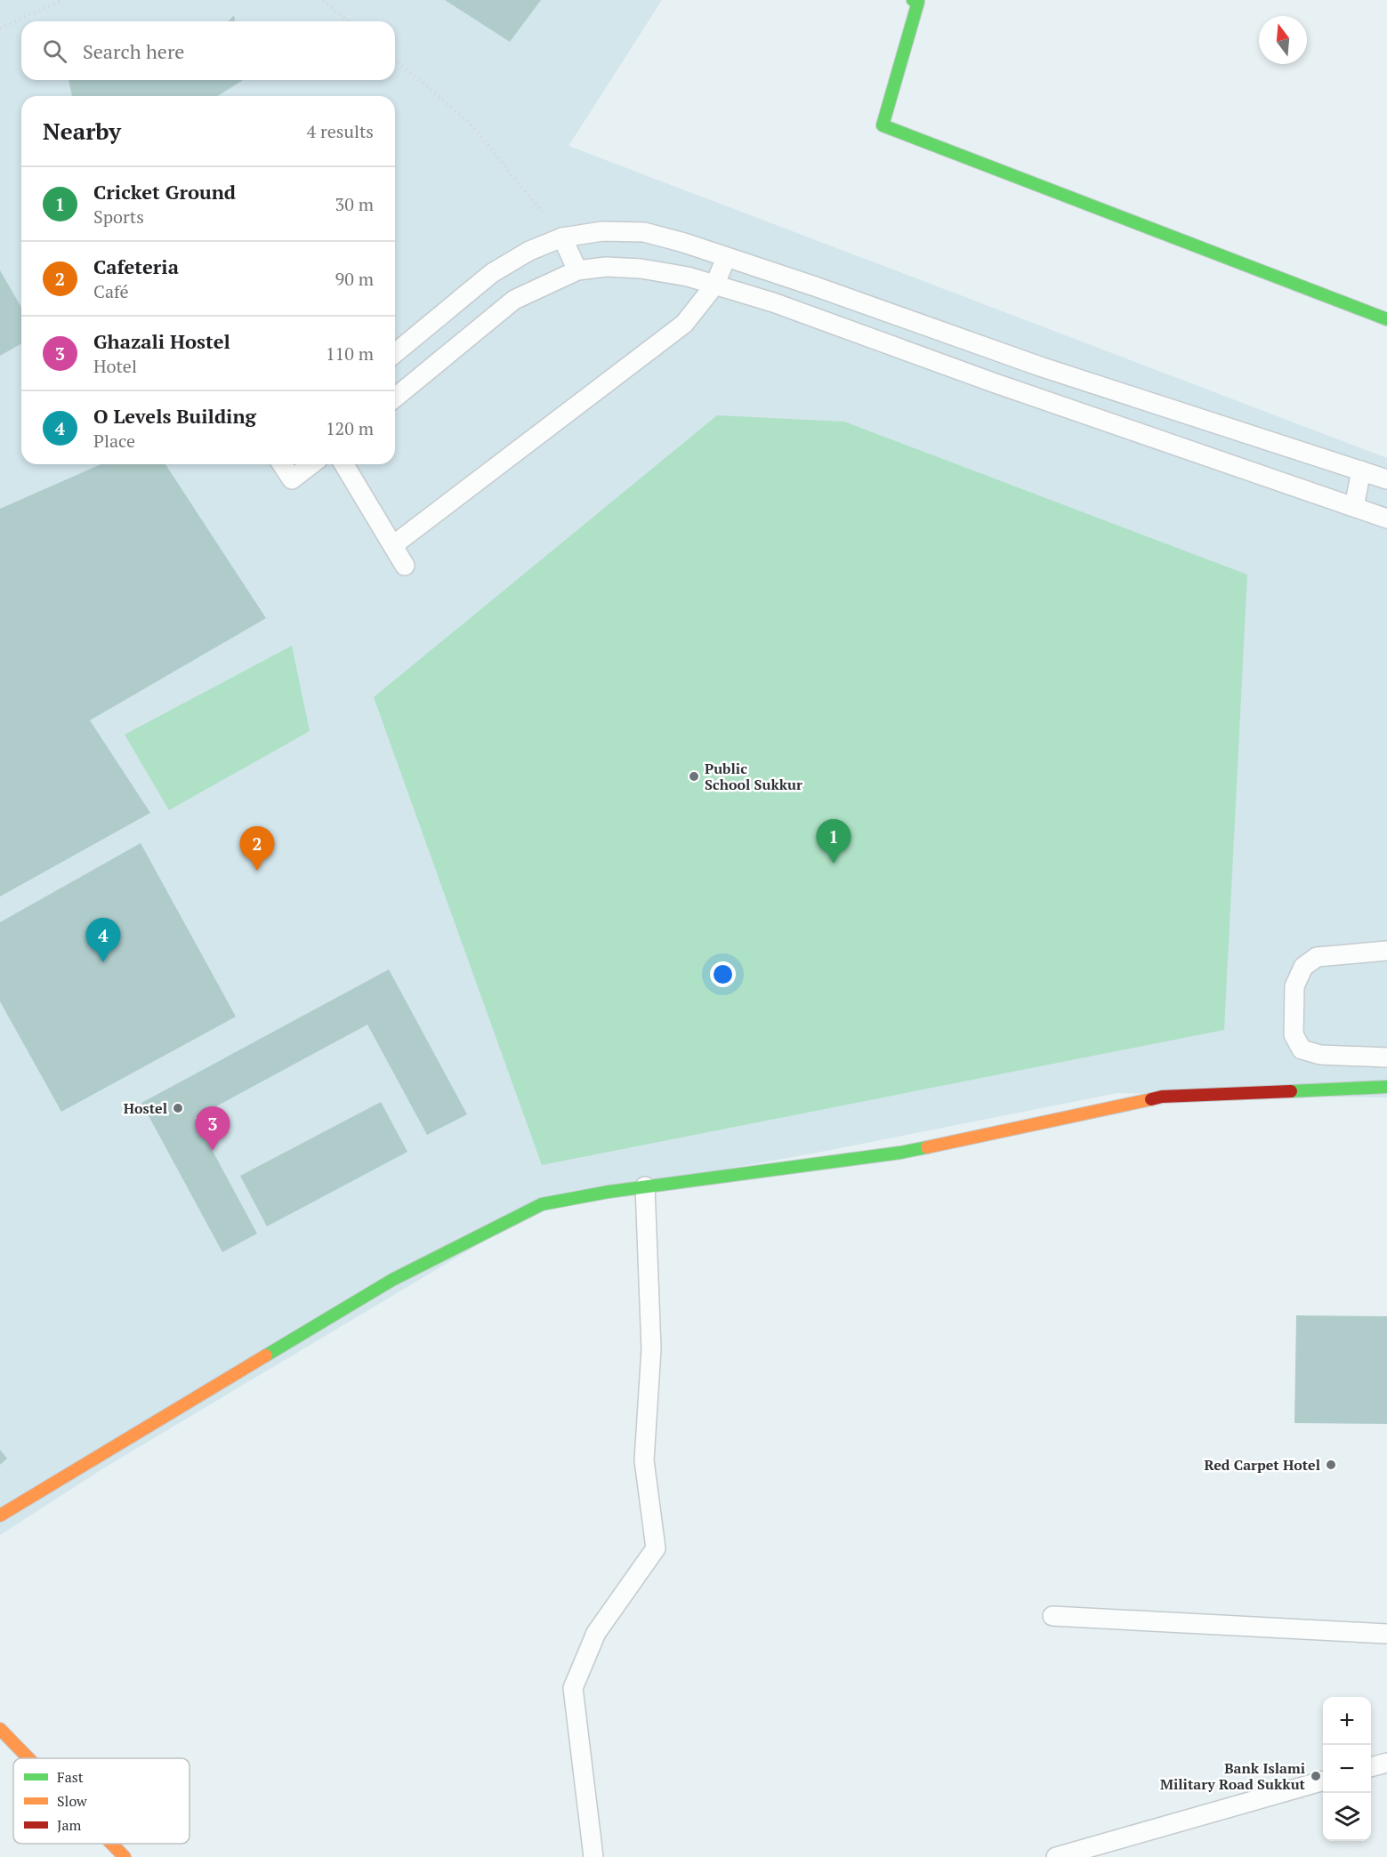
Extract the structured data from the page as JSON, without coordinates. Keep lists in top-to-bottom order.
{
  "places": [
    "Public School Sukkur",
    "Hostel",
    "Red Carpet Hotel",
    "Bank Islami Military Road Sukkut"
  ],
  "legend": ["Fast", "Slow", "Jam"],
  "north": "top",
  "page": {
    "search": "Search here",
    "heading": ["Nearby", "4 results"],
    "list": [
      {
        "mark": "1",
        "name": "Cricket Ground",
        "note": "Sports",
        "value": "30 m"
      },
      {
        "mark": "2",
        "name": "Cafeteria",
        "note": "Café",
        "value": "90 m"
      },
      {
        "mark": "3",
        "name": "Ghazali Hostel",
        "note": "Hotel",
        "value": "110 m"
      },
      {
        "mark": "4",
        "name": "O Levels Building",
        "note": "Place",
        "value": "120 m"
      }
    ],
    "pins": [
      "1",
      "2",
      "4",
      "3"
    ],
    "map_buttons": ["+", "−"]
  }
}
